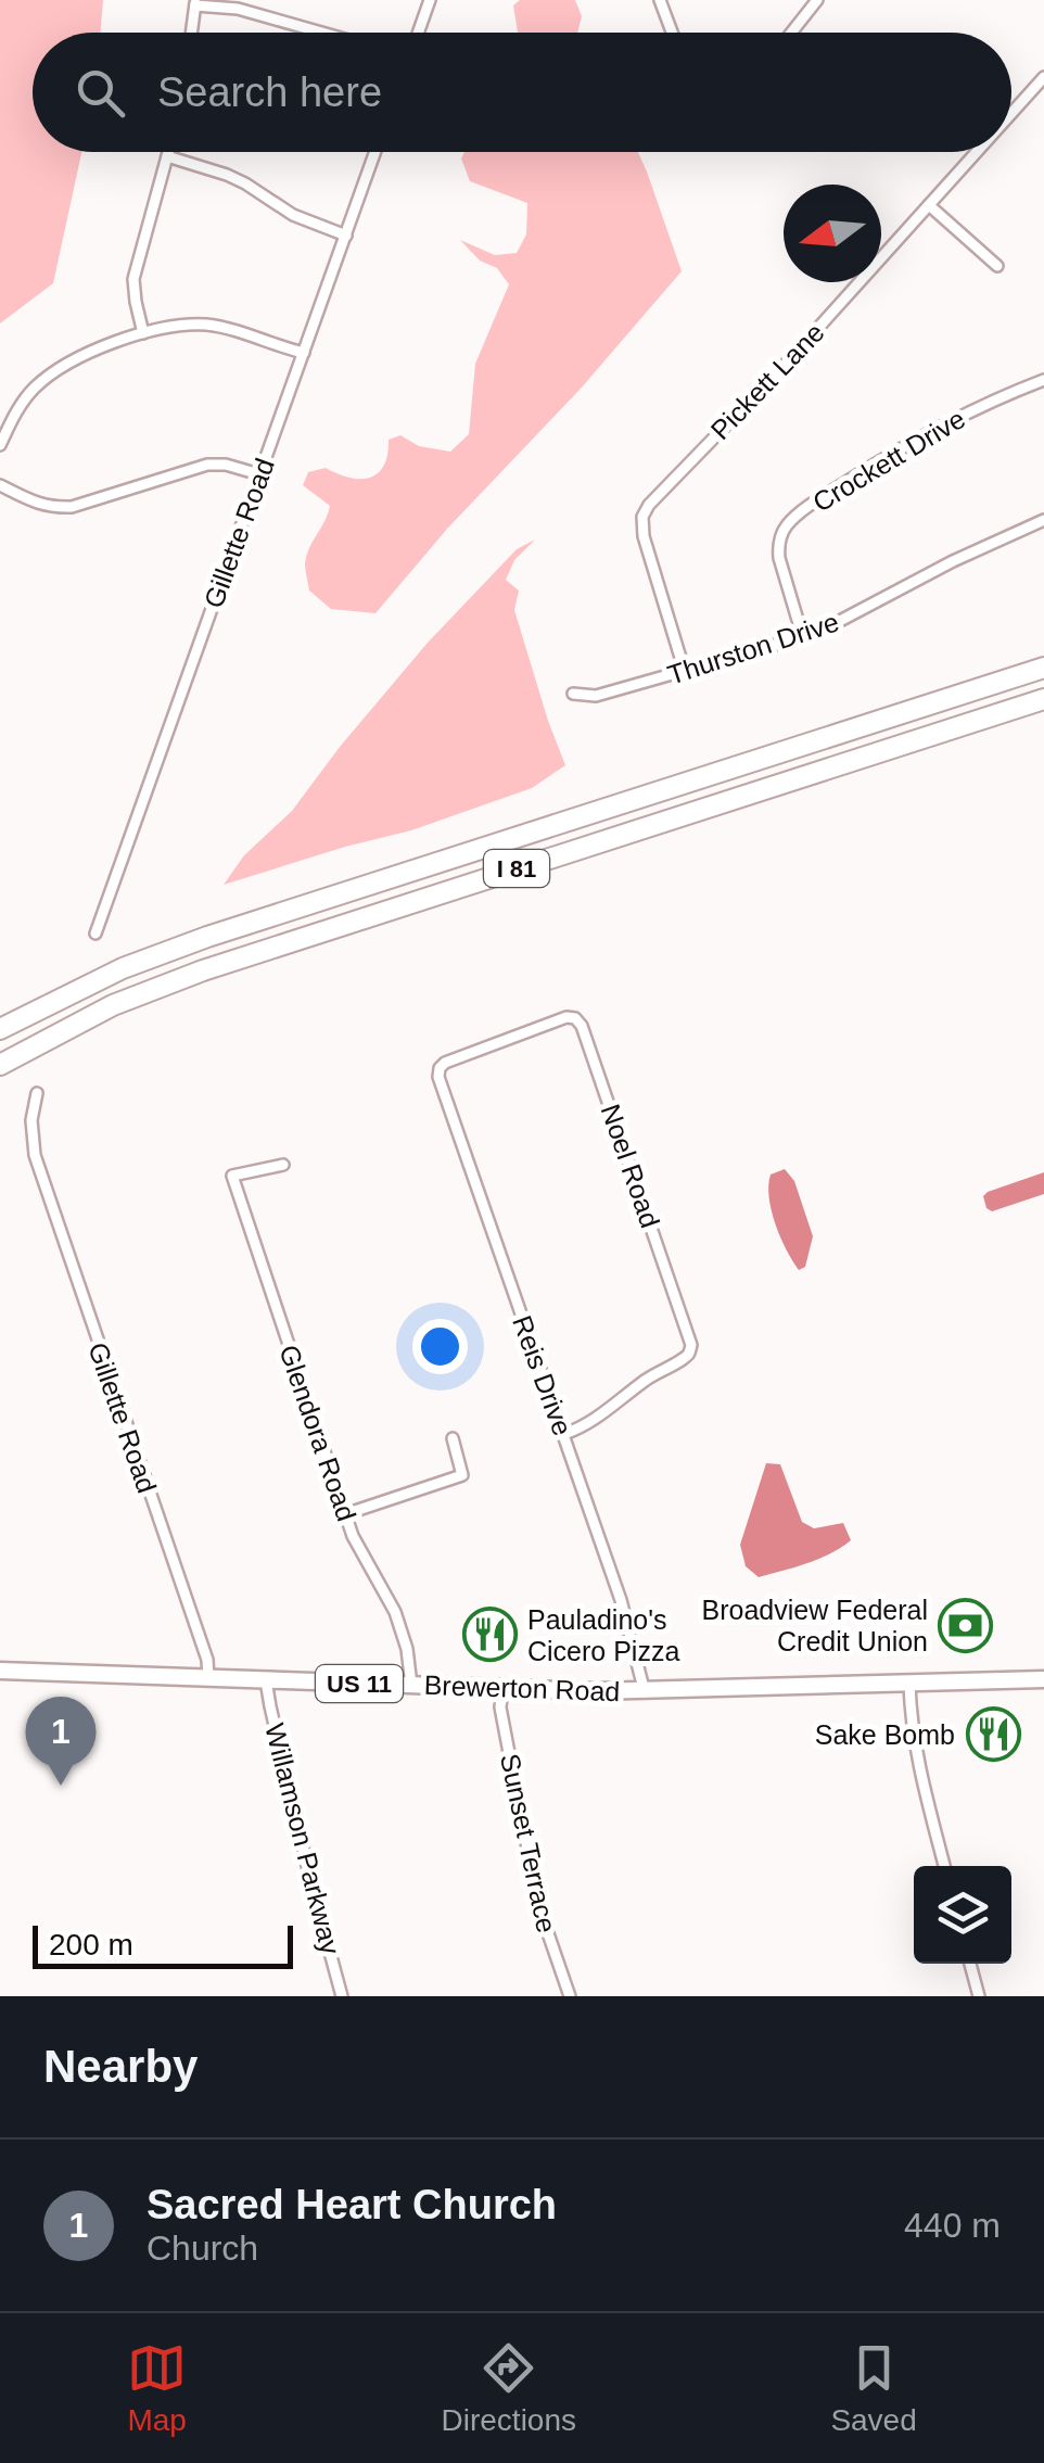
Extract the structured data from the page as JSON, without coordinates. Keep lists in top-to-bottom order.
{
  "streets": {
    "highway": ["I 81"],
    "main road": ["US 11", "Brewerton Road"],
    "street": [
      "Pickett Lane",
      "Crockett Drive",
      "Gillette Road",
      "Thurston Drive",
      "Noel Road",
      "Reis Drive",
      "Glendora Road",
      "Willamson Parkway",
      "Sunset Terrace"
    ]
  },
  "crossings": [
    ["Pickett Lane", "Thurston Drive"],
    ["Crockett Drive", "Thurston Drive"],
    ["Gillette Road", "Brewerton Road"],
    ["Noel Road", "Reis Drive"],
    ["Reis Drive", "Brewerton Road"],
    ["Glendora Road", "Brewerton Road"],
    ["Brewerton Road", "Willamson Parkway"],
    ["Brewerton Road", "Sunset Terrace"]
  ],
  "places": {
    "bank": ["Broadview Federal Credit Union"],
    "restaurant": ["Pauladino's Cicero Pizza", "Sake Bomb"]
  },
  "scale_bar": "200 m",
  "north": "left",
  "page": {
    "search": "Search here",
    "pins": "1",
    "scale": "200 m",
    "heading": "Nearby",
    "list": [
      {
        "mark": "1",
        "name": "Sacred Heart Church",
        "note": "Church",
        "value": "440 m"
      }
    ],
    "nav": ["Map", "Directions", "Saved"]
  }
}
